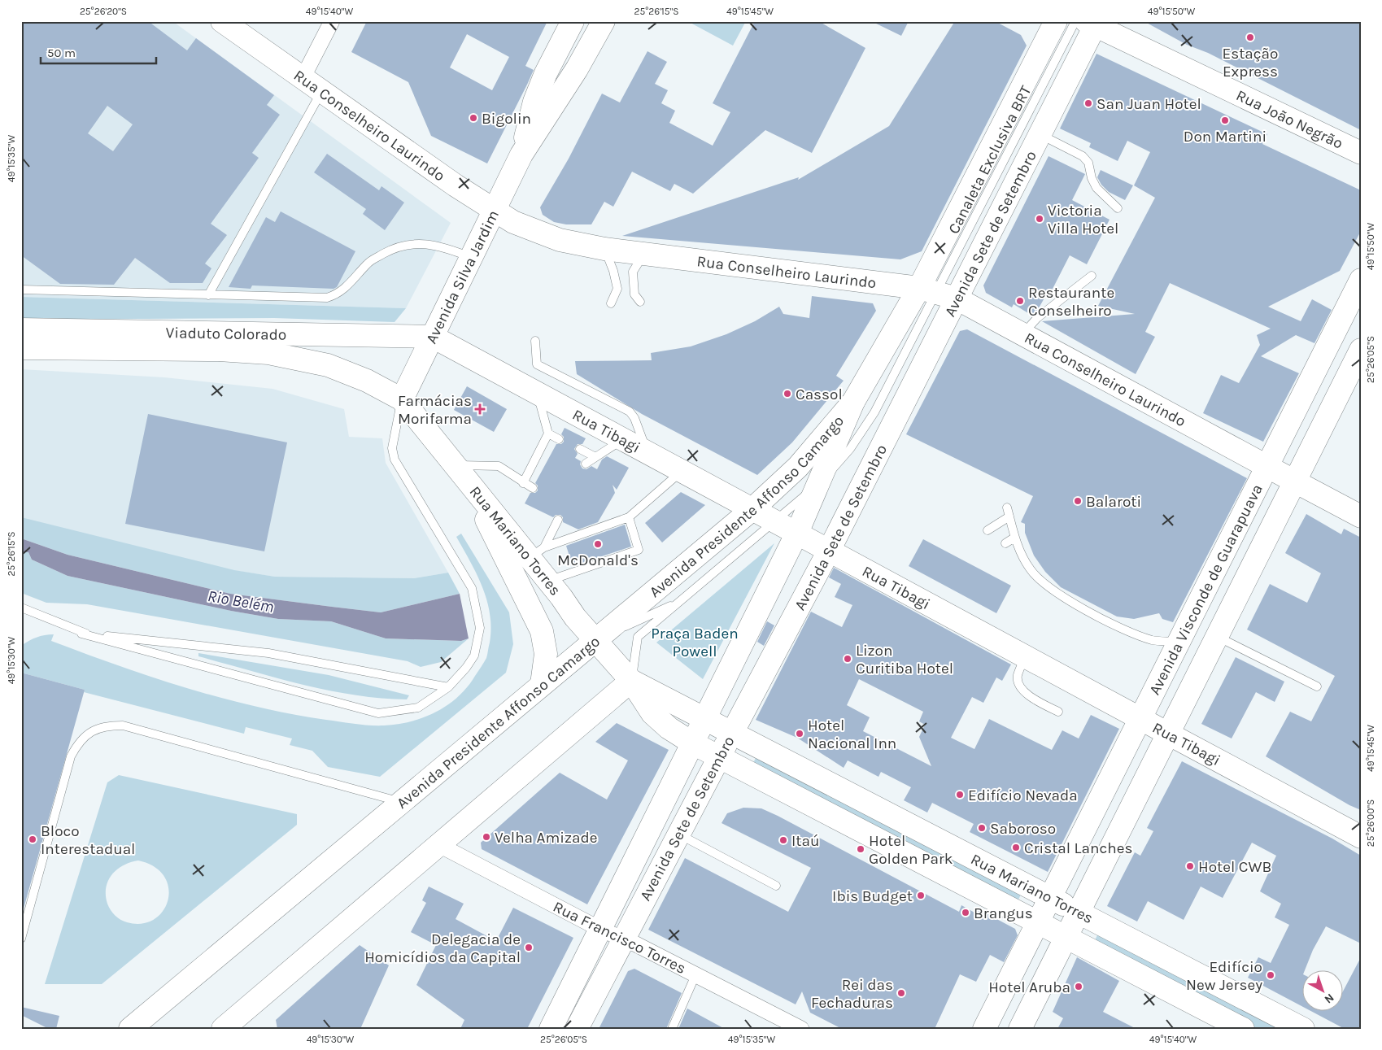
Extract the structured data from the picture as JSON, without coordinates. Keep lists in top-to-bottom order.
{
  "streets": {
    "main road": [
      "Rua João Negrão",
      "Rua Conselheiro Laurindo",
      "Avenida Sete de Setembro",
      "Avenida Silva Jardim",
      "Viaduto Colorado",
      "Rua Tibagi",
      "Avenida Presidente Affonso Camargo",
      "Rua Mariano Torres",
      "Avenida Visconde de Guarapuava"
    ],
    "street": ["Rua Francisco Torres"],
    "lane": ["Canaleta Exclusiva BRT"]
  },
  "crossings": [
    ["Rua João Negrão", "Canaleta Exclusiva BRT"],
    ["Rua João Negrão", "Avenida Sete de Setembro"],
    ["Rua Conselheiro Laurindo", "Canaleta Exclusiva BRT"],
    ["Rua Conselheiro Laurindo", "Avenida Sete de Setembro"],
    ["Rua Conselheiro Laurindo", "Avenida Silva Jardim"],
    ["Rua Conselheiro Laurindo", "Avenida Visconde de Guarapuava"],
    ["Canaleta Exclusiva BRT", "Avenida Sete de Setembro"],
    ["Canaleta Exclusiva BRT", "Rua Tibagi"],
    ["Canaleta Exclusiva BRT", "Avenida Presidente Affonso Camargo"],
    ["Canaleta Exclusiva BRT", "Rua Mariano Torres"],
    ["Avenida Sete de Setembro", "Rua Tibagi"],
    ["Avenida Sete de Setembro", "Avenida Presidente Affonso Camargo"],
    ["Avenida Sete de Setembro", "Rua Mariano Torres"],
    ["Avenida Sete de Setembro", "Rua Francisco Torres"],
    ["Avenida Silva Jardim", "Viaduto Colorado"],
    ["Avenida Silva Jardim", "Rua Tibagi"],
    ["Avenida Silva Jardim", "Rua Mariano Torres"],
    ["Viaduto Colorado", "Rua Tibagi"],
    ["Viaduto Colorado", "Rua Mariano Torres"],
    ["Rua Tibagi", "Avenida Presidente Affonso Camargo"],
    ["Rua Tibagi", "Avenida Visconde de Guarapuava"],
    ["Avenida Presidente Affonso Camargo", "Rua Mariano Torres"],
    ["Rua Mariano Torres", "Avenida Visconde de Guarapuava"]
  ],
  "water": ["Rio Belém"],
  "parks": ["Praça Baden Powell"],
  "places": {
    "other": [
      "Estação Express",
      "San Juan Hotel",
      "Bigolin",
      "Don Martini",
      "Victoria Villa Hotel",
      "Restaurante Conselheiro",
      "Cassol",
      "Balaroti",
      "McDonald's",
      "Lizon Curitiba Hotel",
      "Hotel Nacional Inn",
      "Edifício Nevada",
      "Saboroso",
      "Velha Amizade",
      "Bloco Interestadual",
      "Itaú",
      "Cristal Lanches",
      "Hotel Golden Park",
      "Hotel CWB",
      "Ibis Budget",
      "Brangus",
      "Delegacia de Homicídios da Capital",
      "Edifício New Jersey",
      "Hotel Aruba",
      "Rei das Fechaduras"
    ],
    "health": ["Farmácias Morifarma"]
  },
  "scale_bar": "50 m",
  "north": "bottom right",
  "coordinates": [
    "25°26'20\"S",
    "49°15'40\"W",
    "25°26'15\"S",
    "49°15'45\"W",
    "49°15'50\"W",
    "49°15'35\"W",
    "25°26'05\"S",
    "49°15'30\"W",
    "25°26'00\"S"
  ]
}
